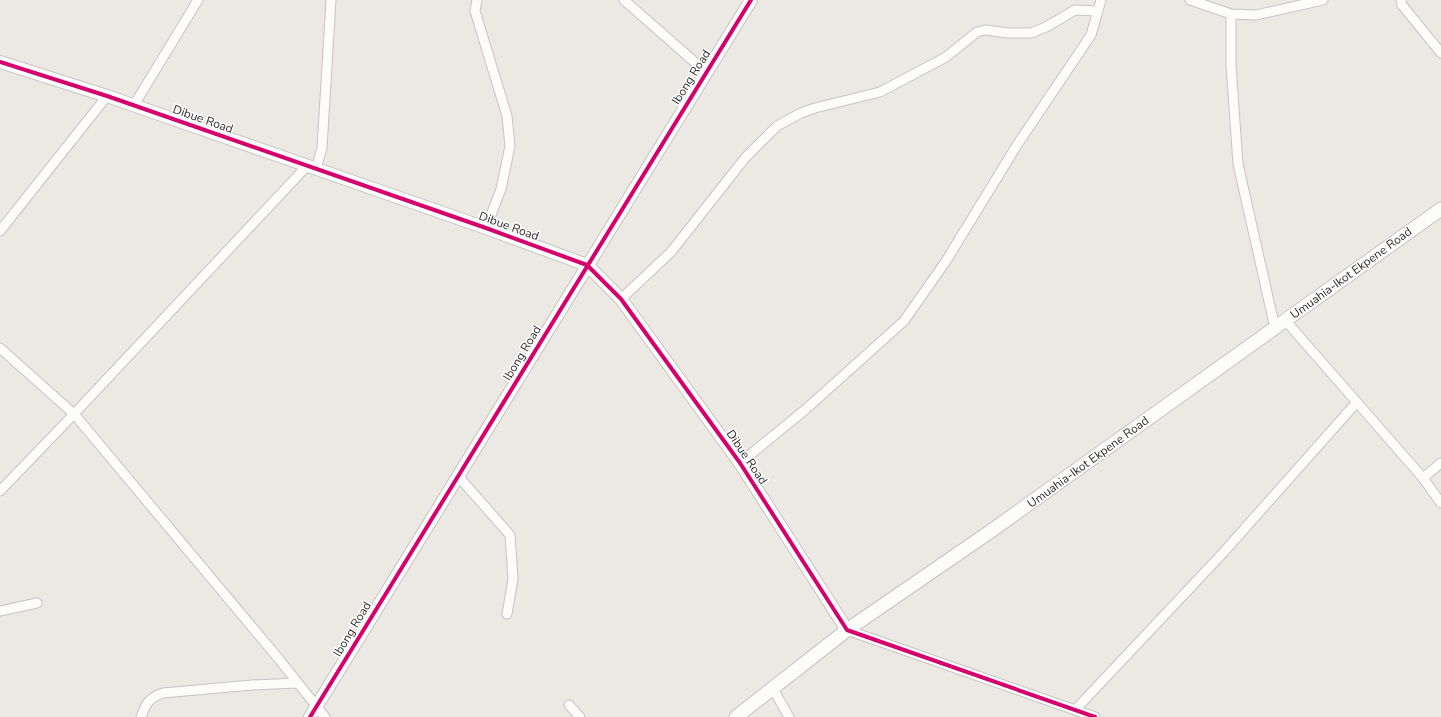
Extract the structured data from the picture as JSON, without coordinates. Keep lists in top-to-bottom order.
{
  "streets": {
    "main road": ["Umuahia-Ikot Ekpene Road"],
    "street": ["Ibong Road", "Dibue Road"]
  },
  "crossings": [
    ["Ibong Road", "Dibue Road"],
    ["Dibue Road", "Umuahia-Ikot Ekpene Road"]
  ]
}
